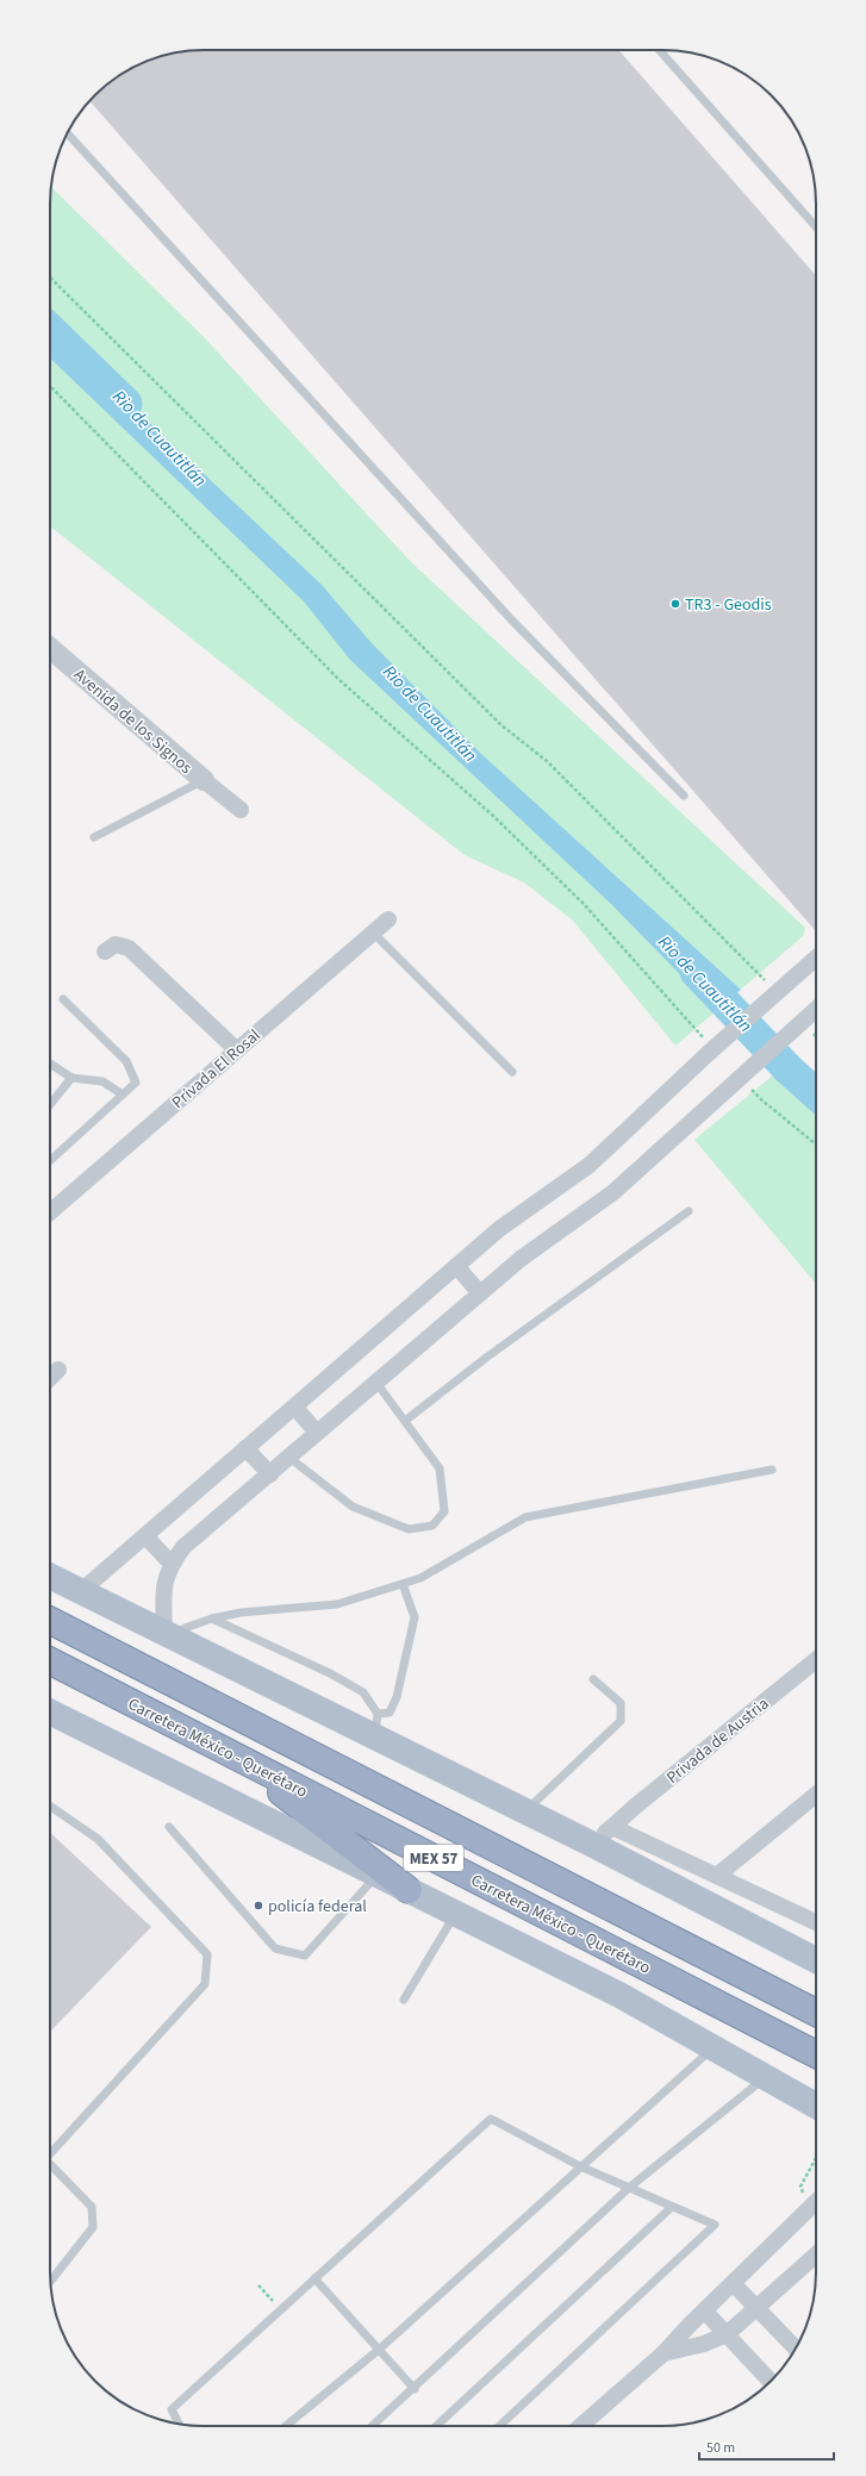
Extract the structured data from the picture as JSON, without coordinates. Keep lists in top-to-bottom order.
{
  "streets": {
    "highway": ["Carretera México - Querétaro", "MEX 57"],
    "street": ["Avenida de los Signos", "Privada El Rosal", "Privada de Austria"]
  },
  "water": ["Rio de Cuautitlán"],
  "places": ["TR3 - Geodis", "policía federal"],
  "scale_bar": "50 m"
}
